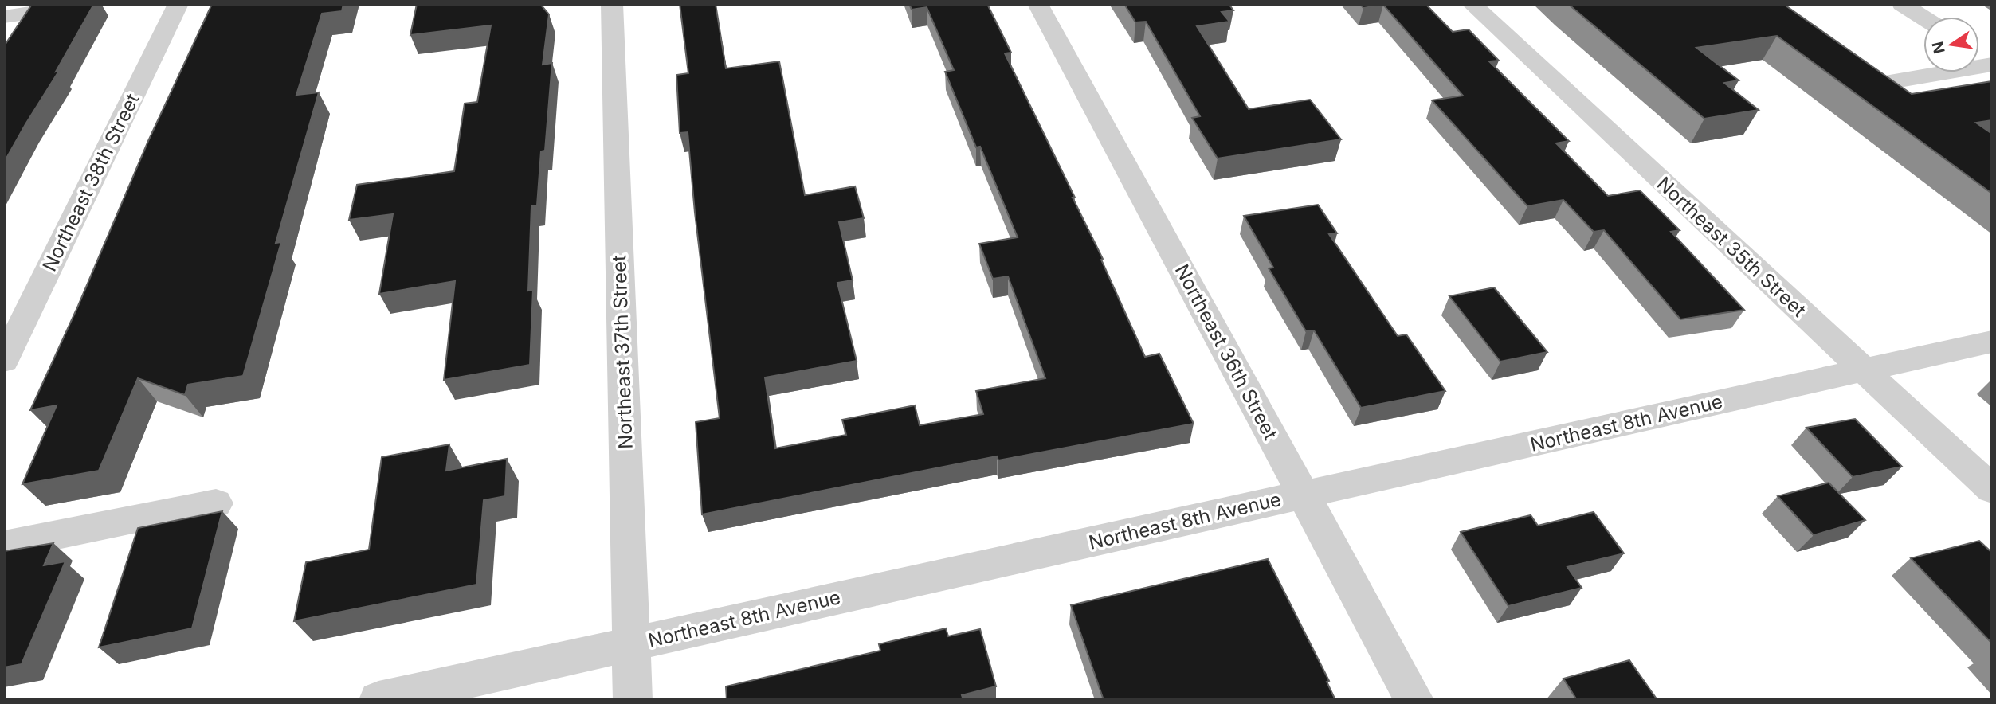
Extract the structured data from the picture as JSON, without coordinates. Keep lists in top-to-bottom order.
{
  "streets": {
    "street": [
      "Northeast 38th Street",
      "Northeast 35th Street",
      "Northeast 37th Street",
      "Northeast 36th Street",
      "Northeast 8th Avenue"
    ]
  },
  "crossings": [
    ["Northeast 35th Street", "Northeast 8th Avenue"],
    ["Northeast 37th Street", "Northeast 8th Avenue"],
    ["Northeast 36th Street", "Northeast 8th Avenue"]
  ],
  "north": "left"
}
